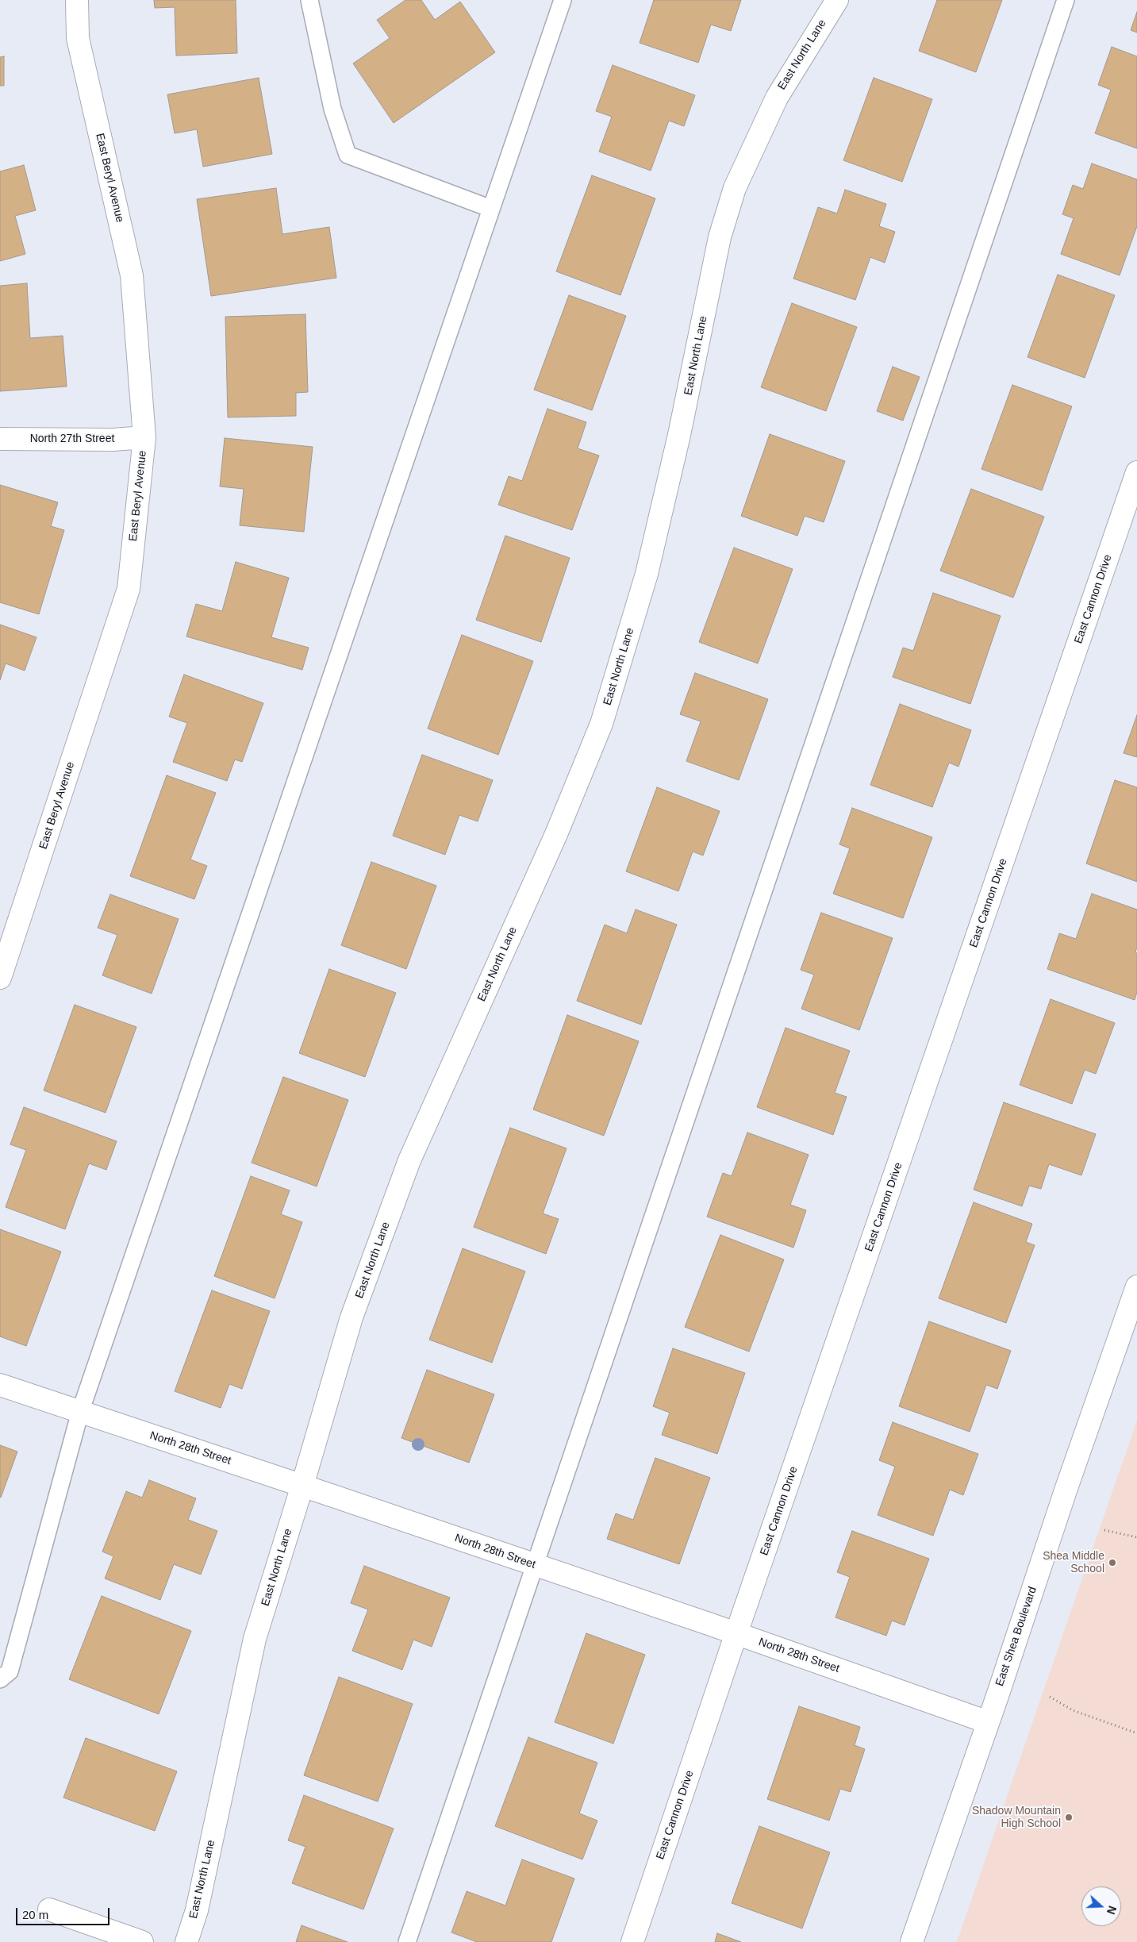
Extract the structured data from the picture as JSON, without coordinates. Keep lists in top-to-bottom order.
{
  "streets": {
    "street": [
      "East North Lane",
      "East Beryl Avenue",
      "North 27th Street",
      "East Cannon Drive",
      "North 28th Street",
      "East Shea Boulevard"
    ]
  },
  "crossings": [
    ["East North Lane", "North 28th Street"],
    ["East Beryl Avenue", "North 27th Street"],
    ["East Cannon Drive", "North 28th Street"],
    ["North 28th Street", "East Shea Boulevard"]
  ],
  "places": ["Shea Middle School", "Shadow Mountain High School"],
  "scale_bar": "20 m",
  "north": "right"
}
